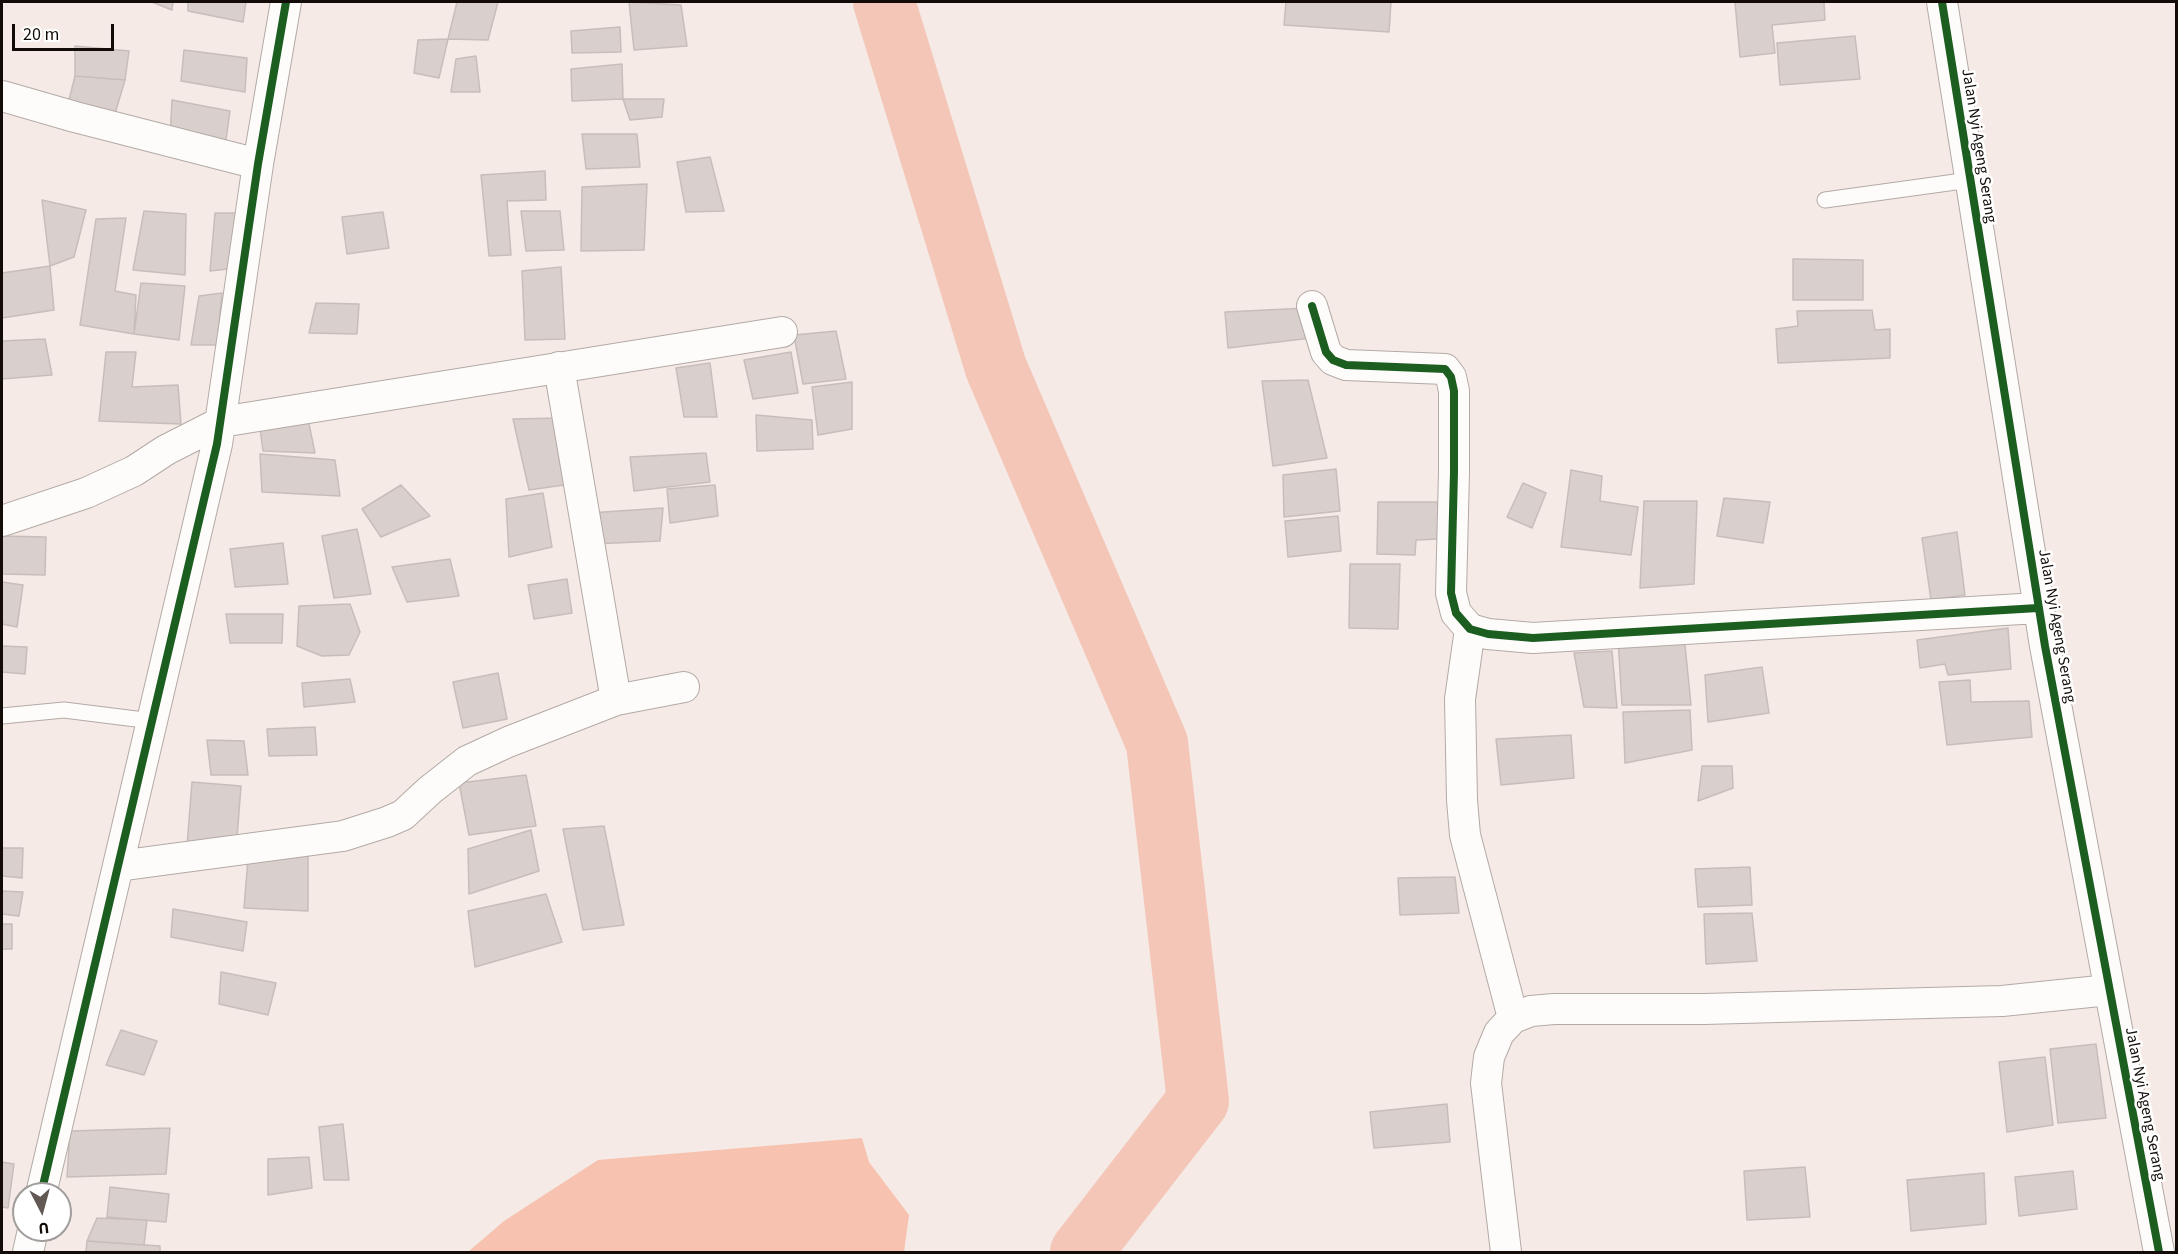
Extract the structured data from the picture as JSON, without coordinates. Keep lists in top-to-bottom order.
{
  "streets": {
    "street": ["Jalan Nyi Ageng Serang"]
  },
  "scale_bar": "20 m",
  "north": "bottom"
}
